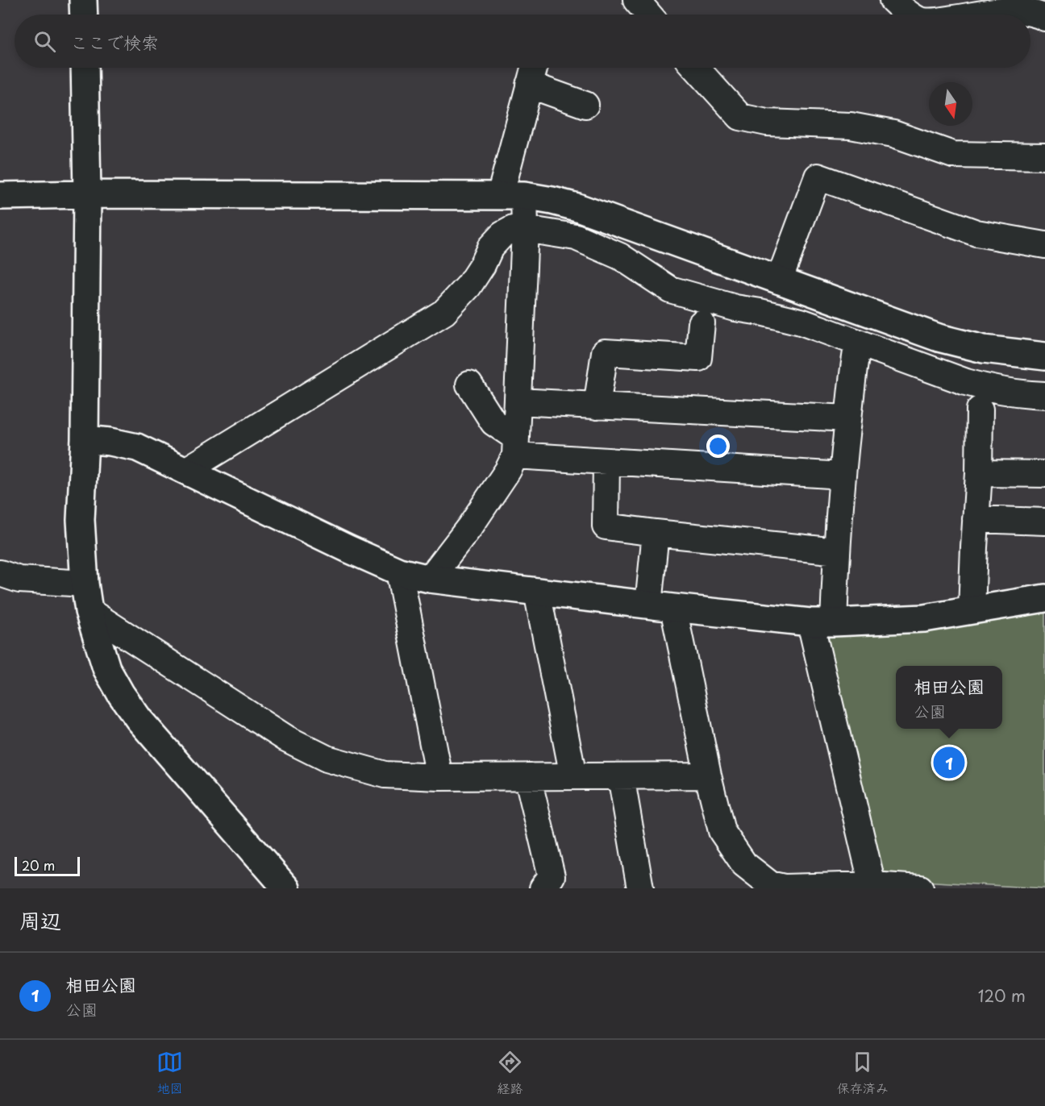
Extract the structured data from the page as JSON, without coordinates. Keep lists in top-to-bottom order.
{
  "scale_bar": "20 m",
  "north": "bottom",
  "page": {
    "search": "ここで検索",
    "popup": ["相田公園", "公園"],
    "pins": "1",
    "scale": "20 m",
    "heading": "周辺",
    "list": [
      {
        "mark": "1",
        "name": "相田公園",
        "note": "公園",
        "value": "120 m"
      }
    ],
    "nav": ["地図", "経路", "保存済み"]
  }
}
